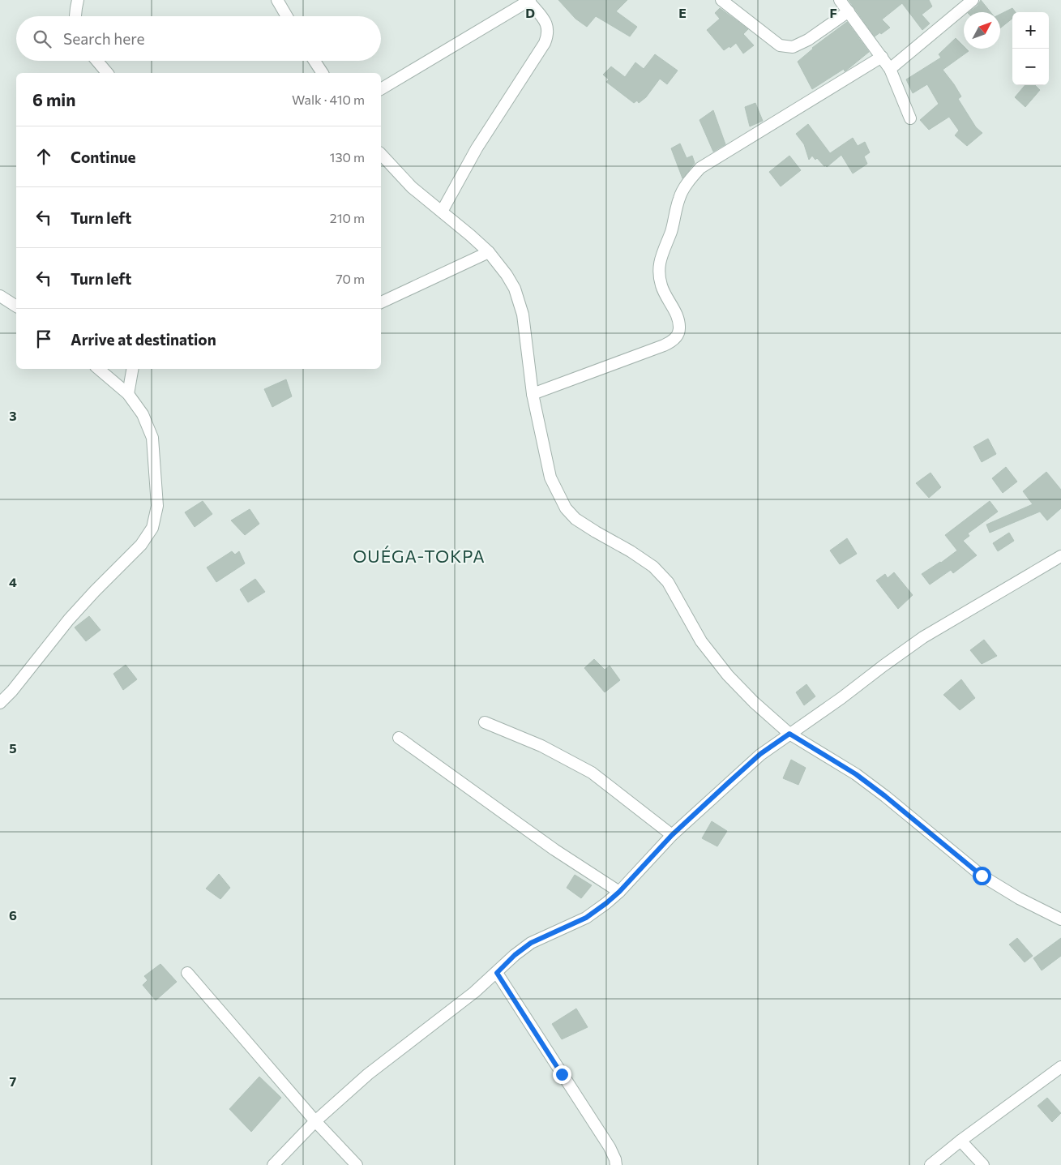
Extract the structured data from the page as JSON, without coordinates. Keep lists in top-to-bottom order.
{
  "districts": ["OUÉGA-TOKPA"],
  "north": "top right",
  "page": {
    "map_buttons": ["+", "−"],
    "search": "Search here",
    "heading": ["6 min", "Walk · 410 m"],
    "list": [
      ["Continue", "130 m"],
      ["Turn left", "210 m"],
      ["Turn left", "70 m"],
      "Arrive at destination"
    ]
  },
  "grid": {
    "columns": ["D", "E", "F"],
    "rows": [
      "3",
      "4",
      "5",
      "6",
      "7"
    ]
  }
}
